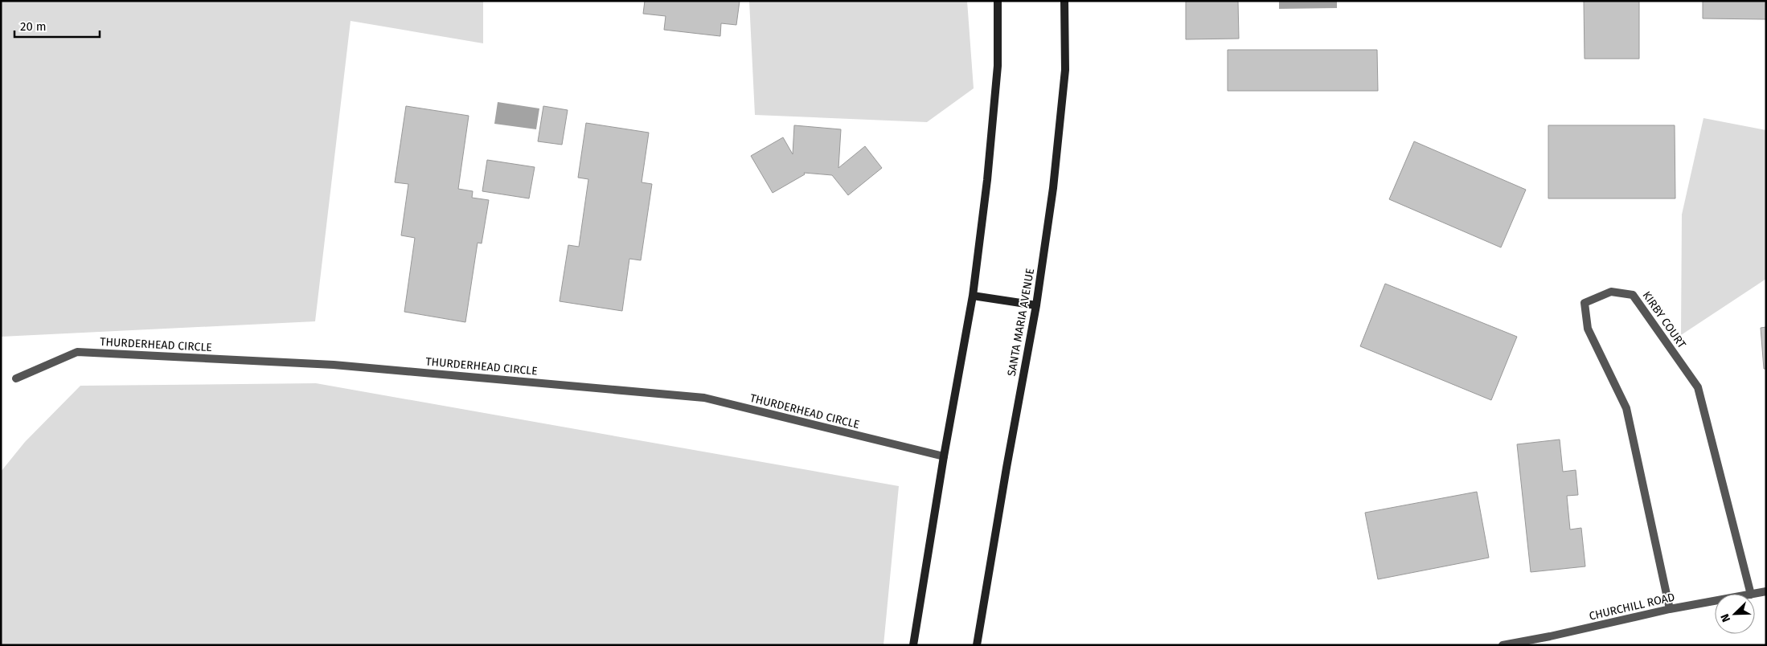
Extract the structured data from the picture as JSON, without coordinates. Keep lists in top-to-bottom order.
{
  "streets": {
    "street": [
      "KIRBY COURT",
      "SANTA MARIA AVENUE",
      "THURDERHEAD CIRCLE",
      "CHURCHILL ROAD"
    ]
  },
  "crossings": [
    ["KIRBY COURT", "CHURCHILL ROAD"]
  ],
  "scale_bar": "20 m",
  "north": "bottom left"
}
